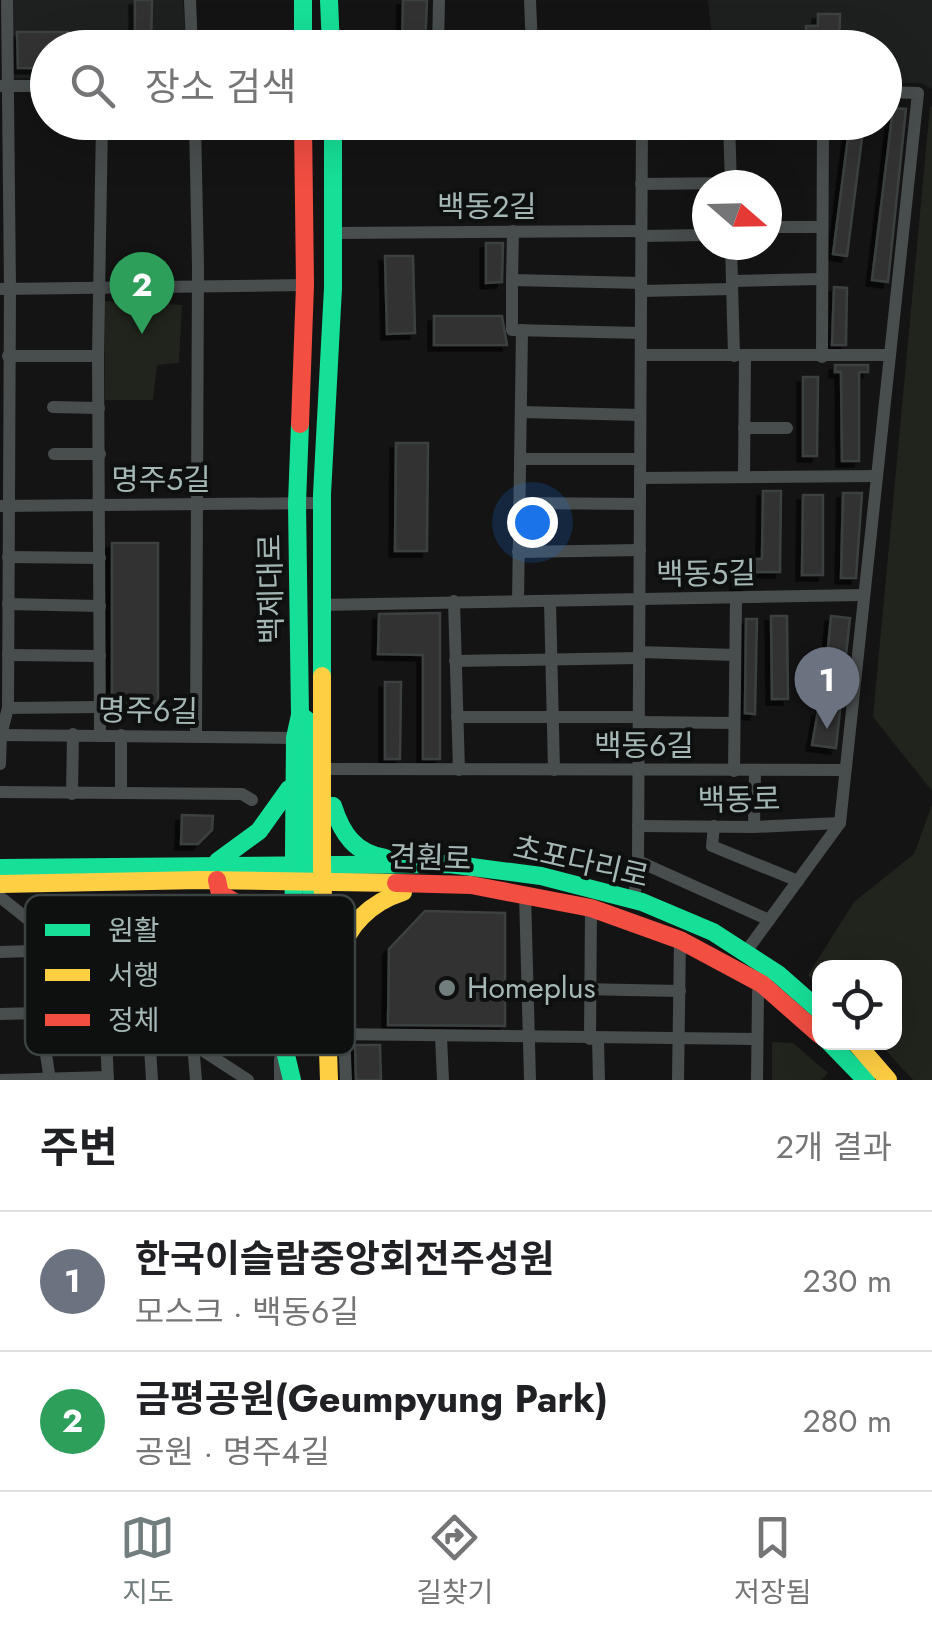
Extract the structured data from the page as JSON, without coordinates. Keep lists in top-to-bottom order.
{
  "streets": {
    "street": [
      "백동2길",
      "명주5길",
      "백동5길",
      "백제대로",
      "명주6길",
      "백동6길",
      "백동로",
      "견훤로",
      "초포다리로"
    ]
  },
  "crossings": [
    ["백동2길", "백제대로"],
    ["명주5길", "백제대로"],
    ["백동5길", "백제대로"],
    ["백동5길", "백동6길"],
    ["백제대로", "명주6길"],
    ["백제대로", "백동6길"],
    ["백제대로", "견훤로"],
    ["백제대로", "초포다리로"],
    ["견훤로", "초포다리로"]
  ],
  "places": ["Homeplus"],
  "legend": ["원활", "서행", "정체"],
  "north": "right",
  "page": {
    "search": "장소 검색",
    "pins": ["2", "1"],
    "heading": ["주변", "2개 결과"],
    "list": [
      {
        "mark": "1",
        "name": "한국이슬람중앙회전주성원",
        "note": "모스크 · 백동6길",
        "value": "230 m"
      },
      {
        "mark": "2",
        "name": "금평공원(Geumpyung Park)",
        "note": "공원 · 명주4길",
        "value": "280 m"
      }
    ],
    "nav": ["지도", "길찾기", "저장됨"]
  }
}
